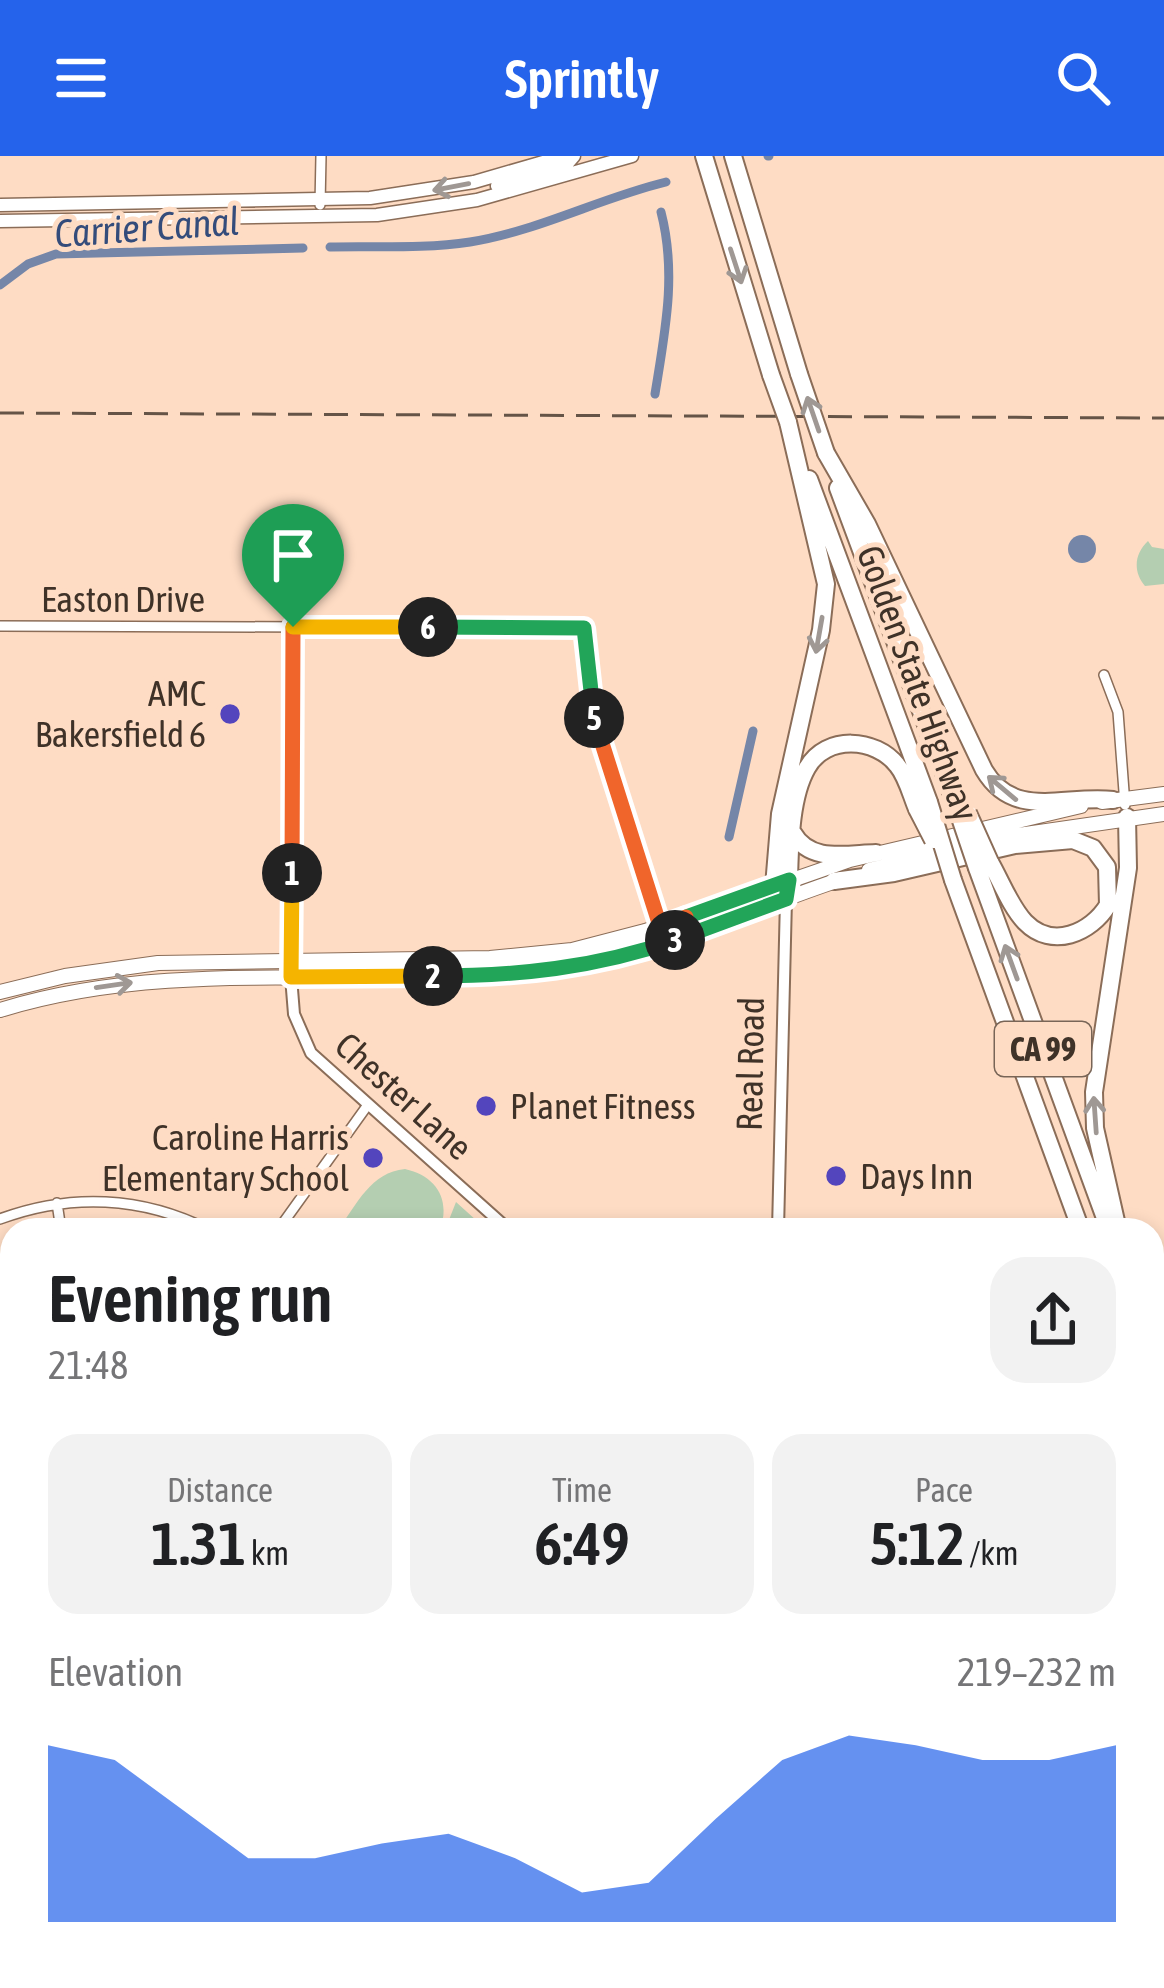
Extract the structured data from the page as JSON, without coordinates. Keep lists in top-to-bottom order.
{
  "streets": {
    "highway": ["Golden State Highway", "CA 99"],
    "street": ["Easton Drive", "Real Road", "Chester Lane"]
  },
  "crossings": [
    ["Easton Drive", "Chester Lane"],
    ["Golden State Highway", "CA 99"]
  ],
  "water": ["Carrier Canal"],
  "places": [
    "AMC Bakersfield 6",
    "Planet Fitness",
    "Caroline Harris Elementary School",
    "Days Inn"
  ],
  "page": {
    "header": "Sprintly",
    "pins": [
      "6",
      "5",
      "1",
      "3",
      "2"
    ],
    "heading": ["Evening run", "21:48"],
    "stats": [
      ["Distance", "1.31 km"],
      ["Time", "6:49"],
      ["Pace", "5:12 /km"]
    ],
    "chart": ["Elevation", "219–232 m"]
  }
}
